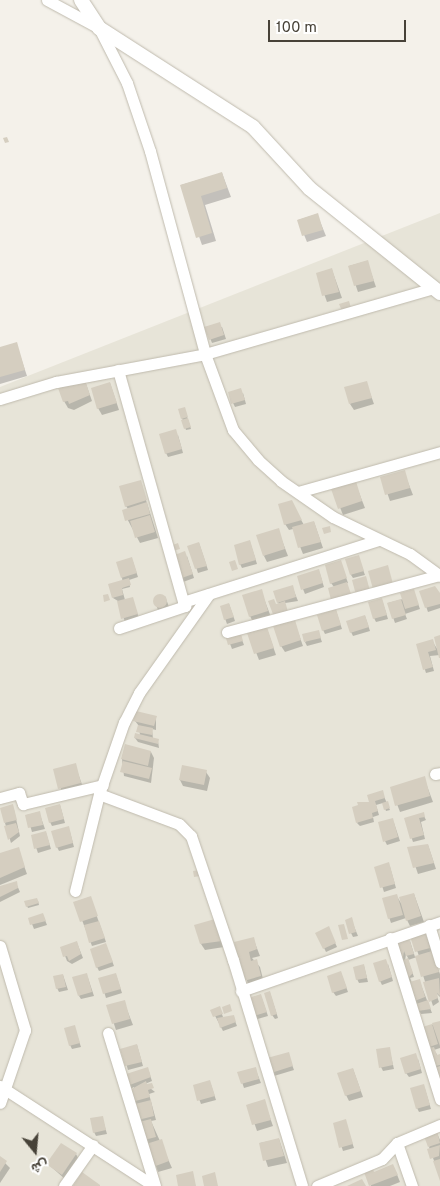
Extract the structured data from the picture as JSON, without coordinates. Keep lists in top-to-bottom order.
{
  "scale_bar": "100 m",
  "north": "bottom"
}
